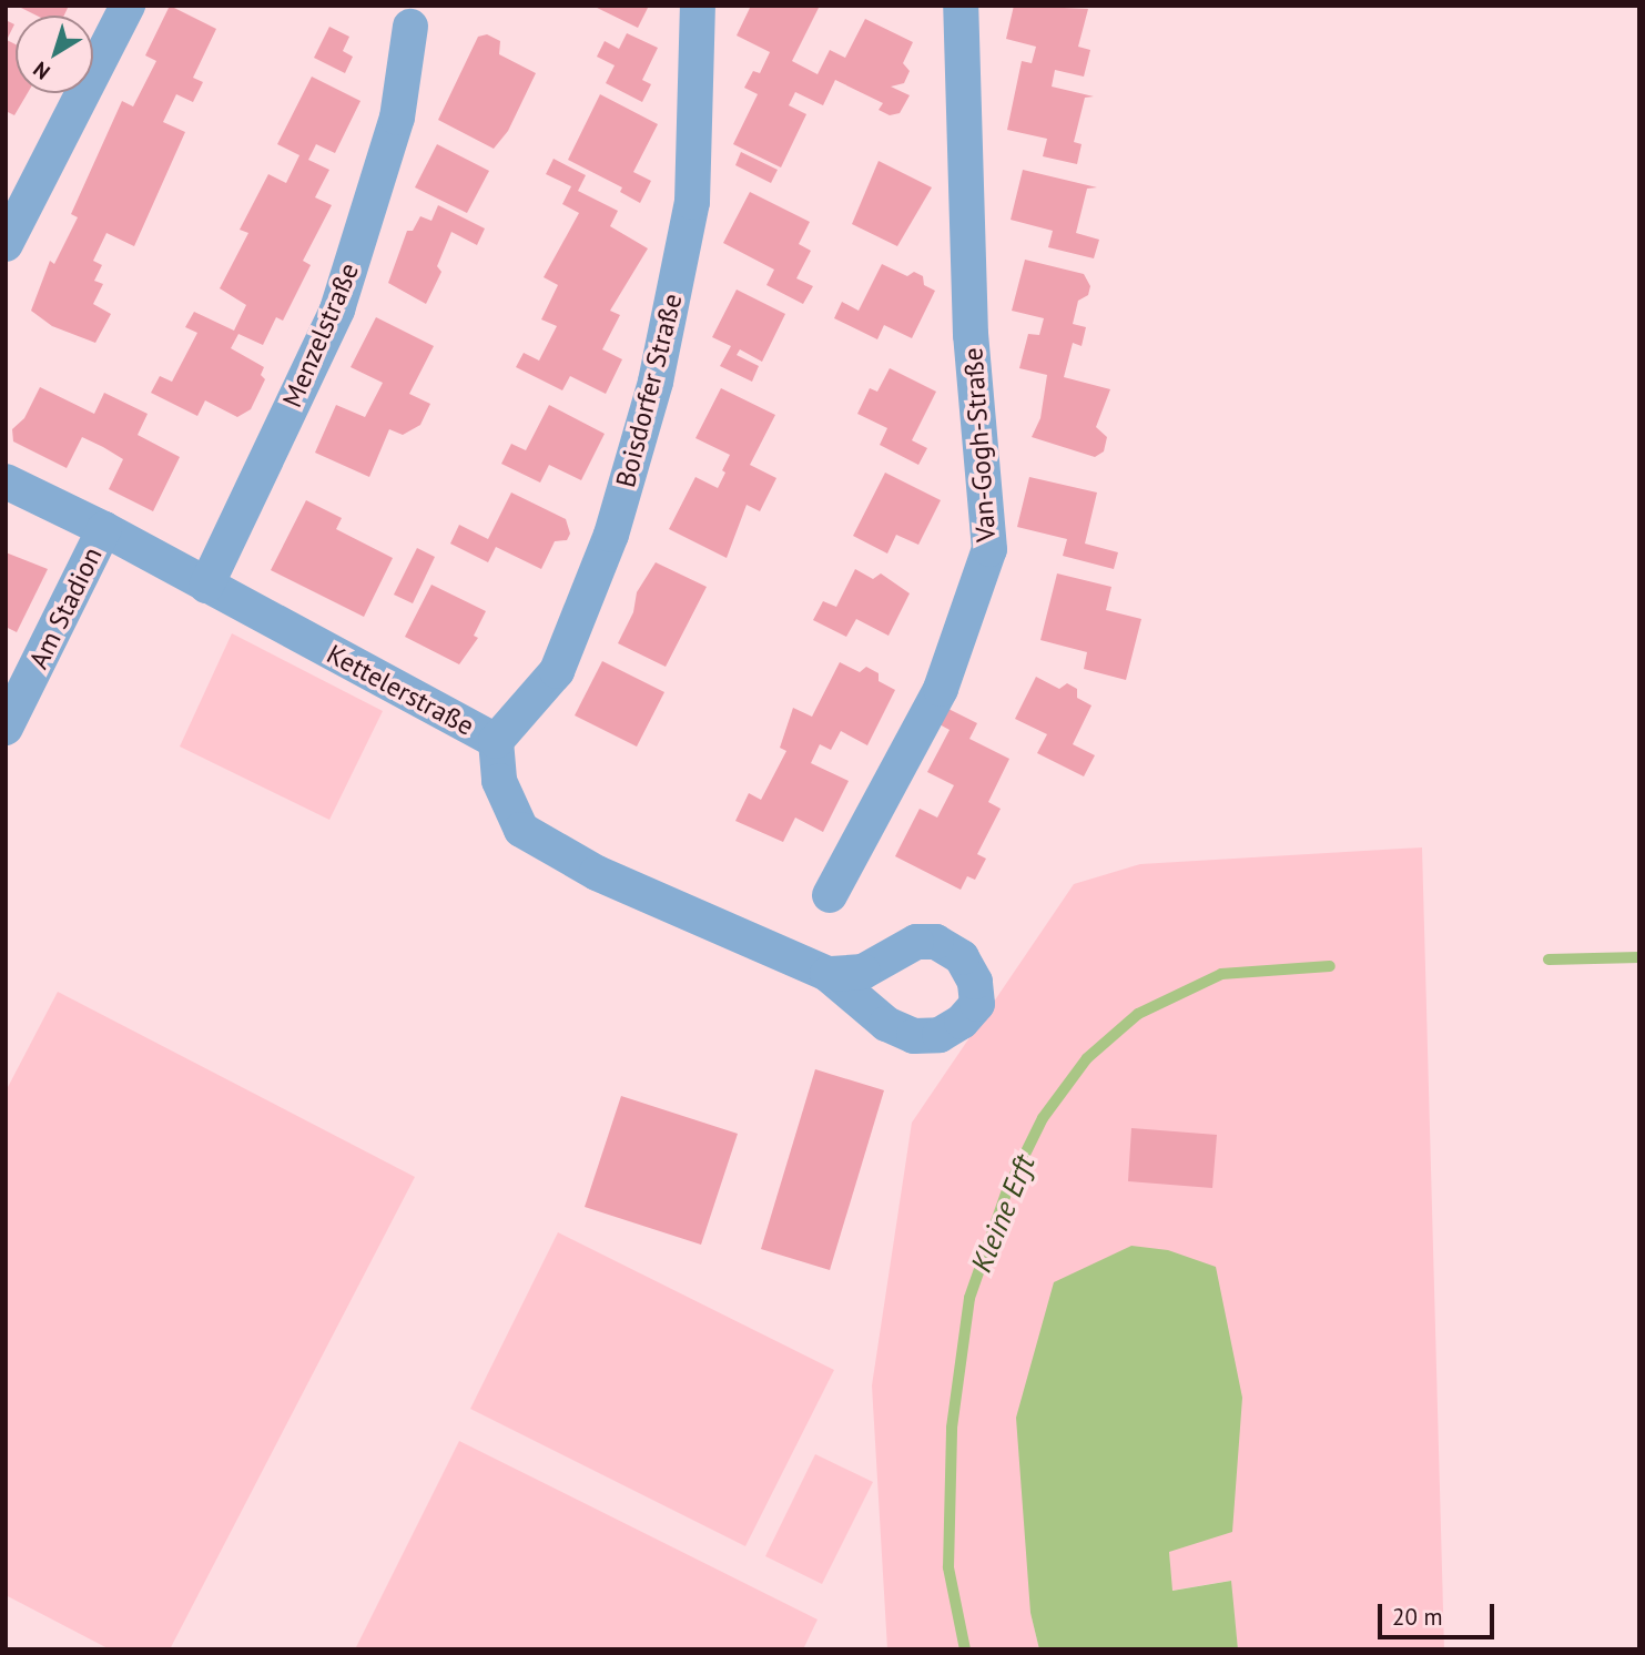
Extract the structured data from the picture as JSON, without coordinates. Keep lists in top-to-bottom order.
{
  "streets": {
    "street": [
      "Menzelstraße",
      "Boisdorfer Straße",
      "Van-Gogh-Straße",
      "Am Stadion",
      "Kettelerstraße"
    ]
  },
  "crossings": [
    ["Menzelstraße", "Kettelerstraße"],
    ["Boisdorfer Straße", "Kettelerstraße"],
    ["Am Stadion", "Kettelerstraße"]
  ],
  "water": ["Kleine Erft"],
  "scale_bar": "20 m",
  "north": "bottom left"
}
